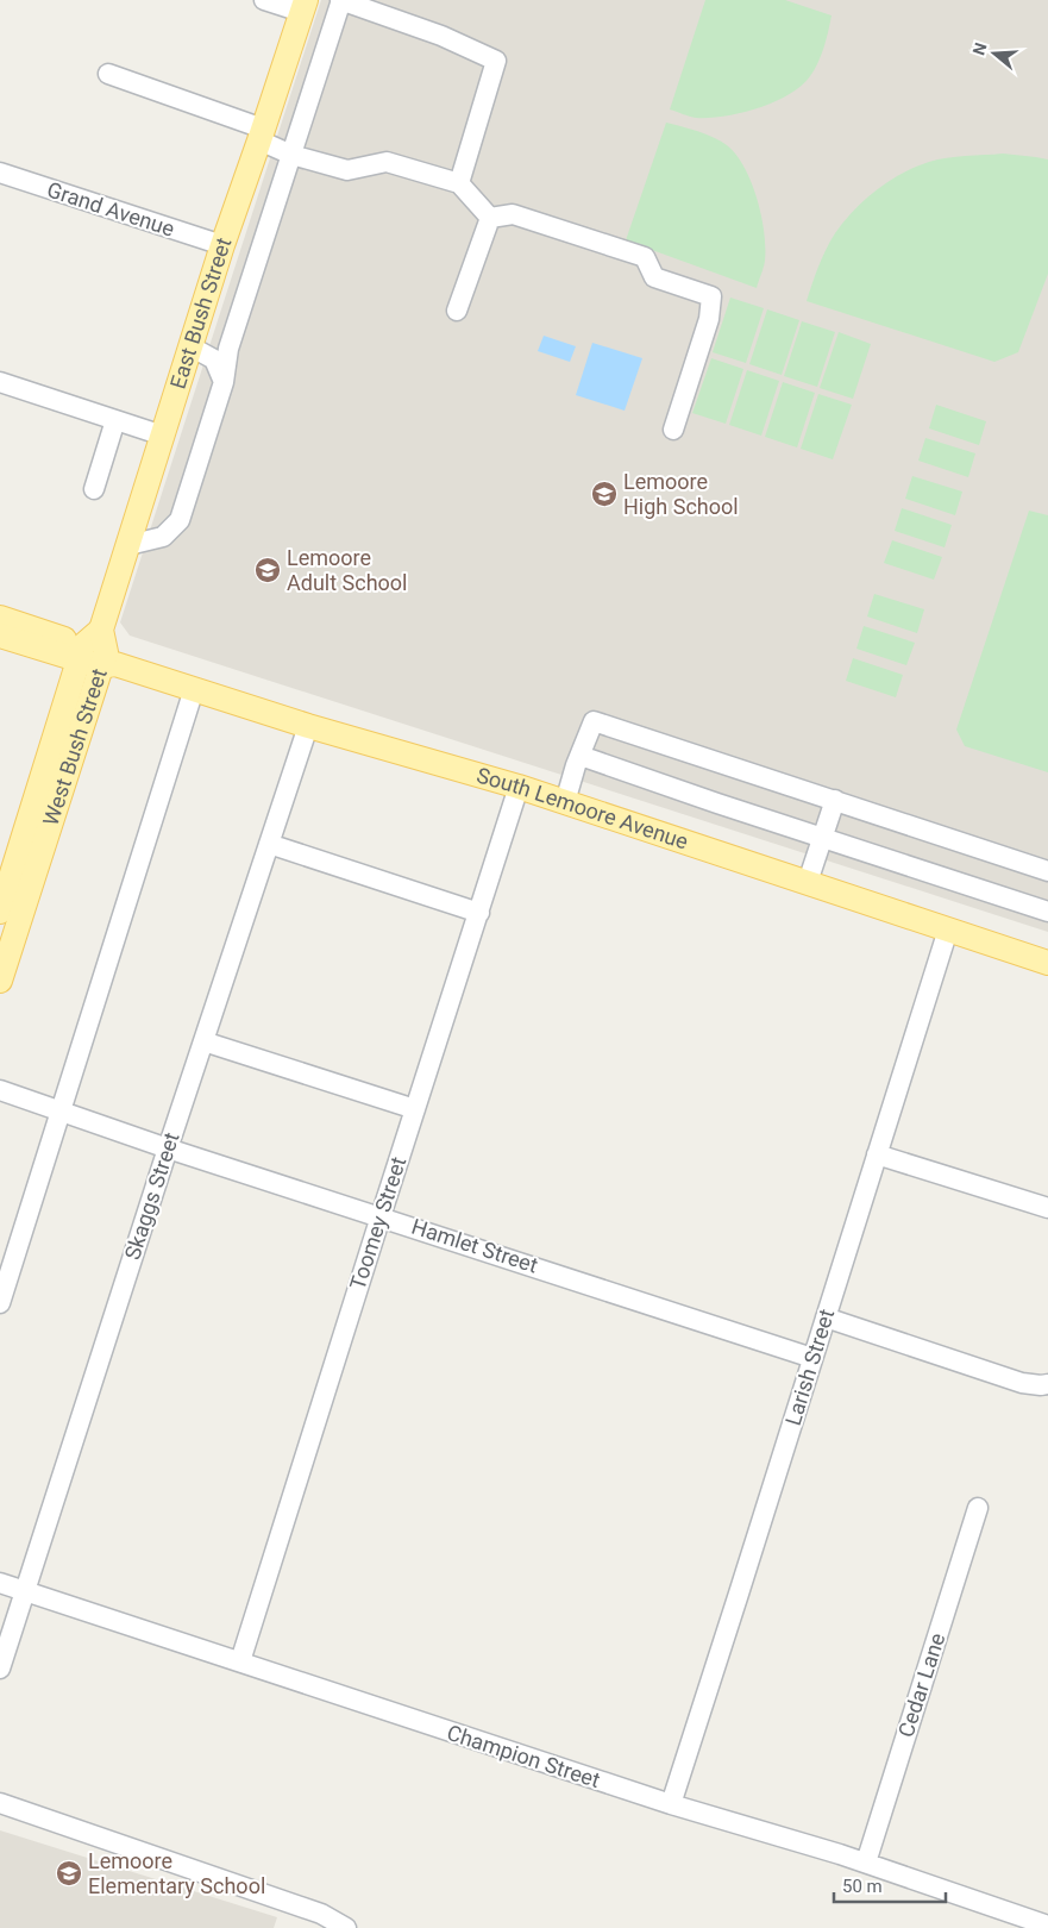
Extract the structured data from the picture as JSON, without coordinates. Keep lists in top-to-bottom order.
{
  "streets": {
    "main road": ["East Bush Street", "West Bush Street", "South Lemoore Avenue"],
    "street": [
      "Grand Avenue",
      "Skaggs Street",
      "Toomey Street",
      "Hamlet Street",
      "Larish Street",
      "Cedar Lane",
      "Champion Street"
    ]
  },
  "crossings": [
    ["Grand Avenue", "East Bush Street"],
    ["East Bush Street", "West Bush Street"],
    ["East Bush Street", "South Lemoore Avenue"],
    ["West Bush Street", "South Lemoore Avenue"],
    ["South Lemoore Avenue", "Skaggs Street"],
    ["South Lemoore Avenue", "Toomey Street"],
    ["South Lemoore Avenue", "Larish Street"],
    ["Skaggs Street", "Hamlet Street"],
    ["Skaggs Street", "Champion Street"],
    ["Toomey Street", "Hamlet Street"],
    ["Toomey Street", "Champion Street"],
    ["Hamlet Street", "Larish Street"],
    ["Larish Street", "Champion Street"],
    ["Cedar Lane", "Champion Street"]
  ],
  "places": {
    "school or university": ["Lemoore High School", "Lemoore Adult School", "Lemoore Elementary School"]
  },
  "scale_bar": "50 m",
  "north": "left"
}
